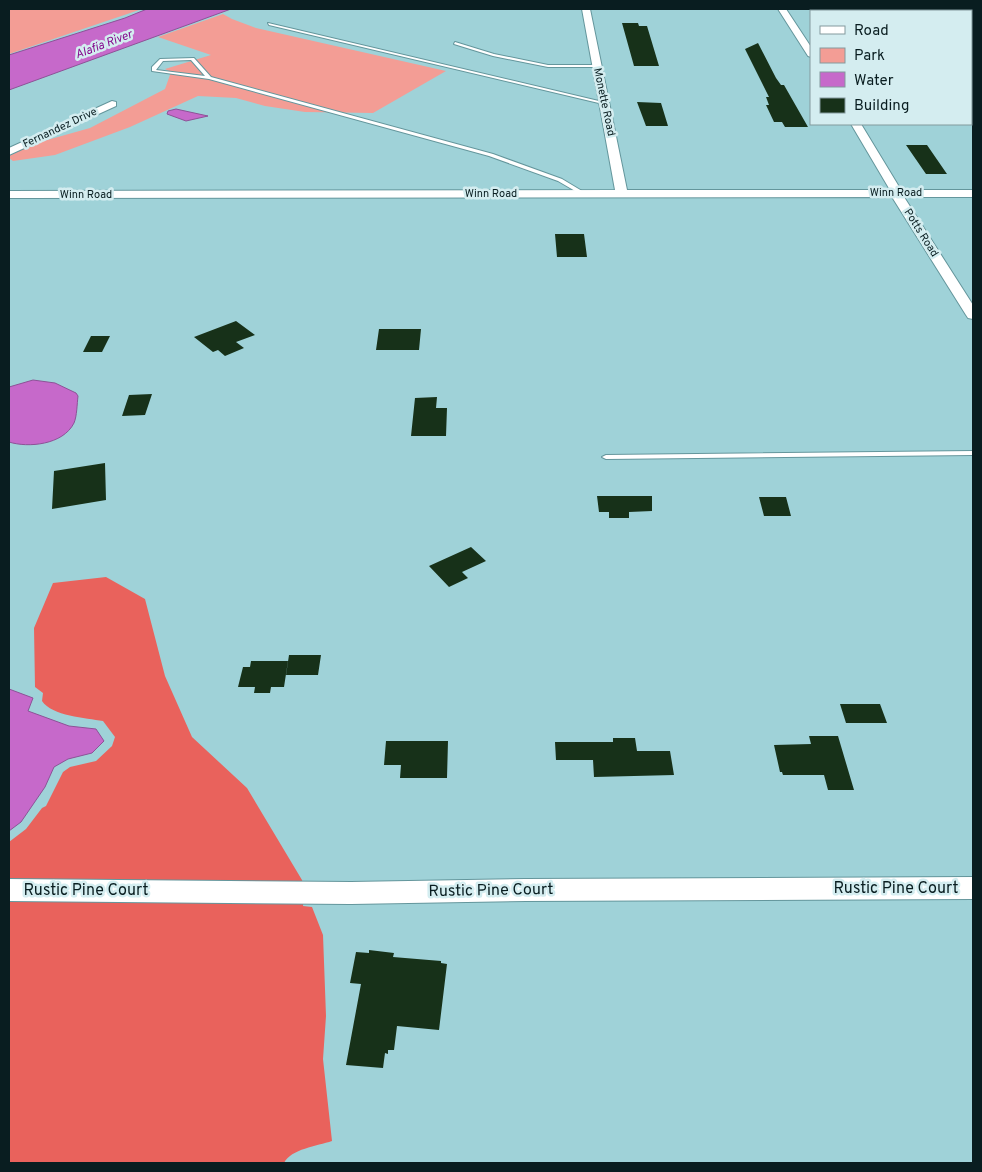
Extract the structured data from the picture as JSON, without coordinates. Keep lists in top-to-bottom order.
{
  "streets": {
    "street": [
      "Monette Road",
      "Fernandez Drive",
      "Winn Road",
      "Potts Road",
      "Rustic Pine Court"
    ]
  },
  "crossings": [
    ["Monette Road", "Winn Road"],
    ["Winn Road", "Potts Road"]
  ],
  "water": ["Alafia River"],
  "legend": [
    "Road",
    "Park",
    "Water",
    "Building"
  ]
}
